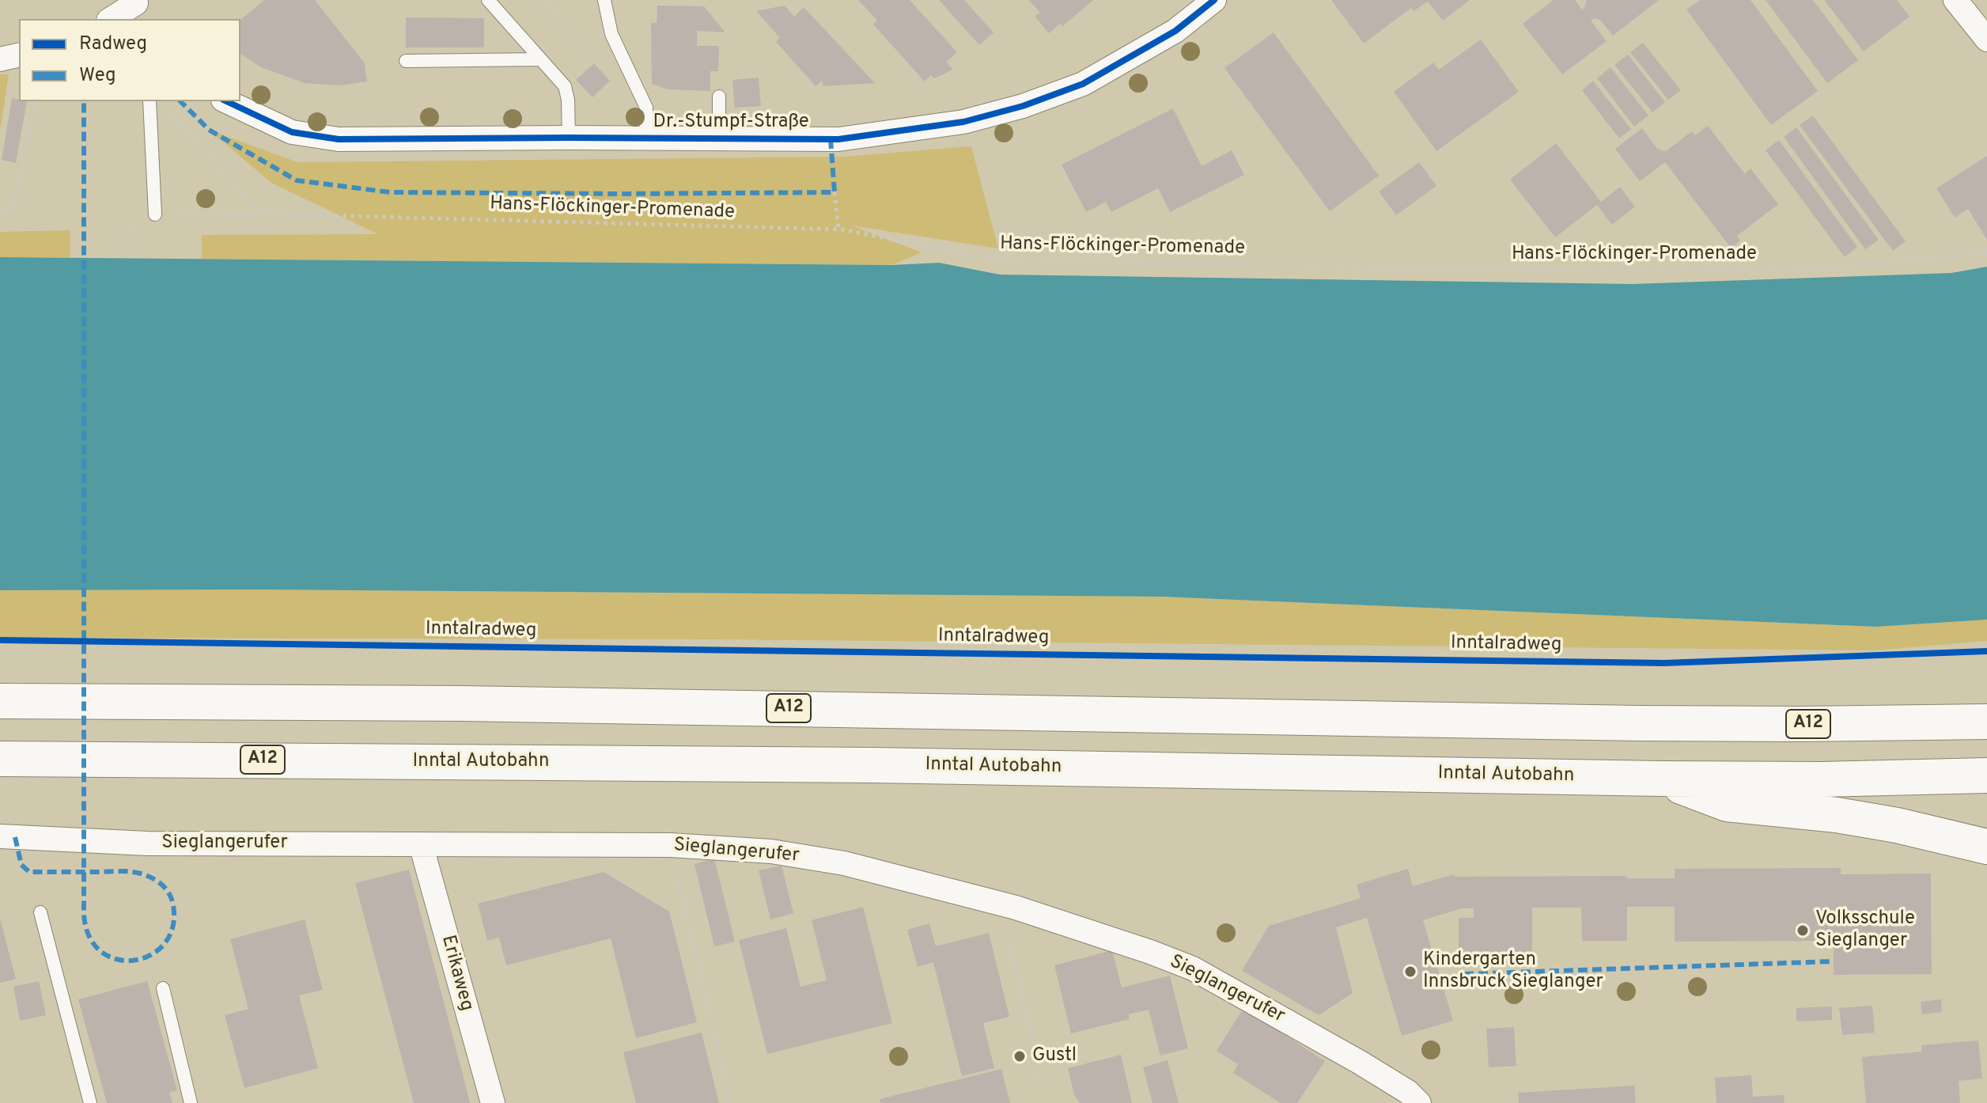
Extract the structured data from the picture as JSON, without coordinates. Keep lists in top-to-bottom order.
{
  "streets": {
    "highway": ["A12", "Inntal Autobahn"],
    "street": ["Dr.-Stumpf-Straße", "Sieglangerufer", "Erikaweg"],
    "path": ["Hans-Flöckinger-Promenade"],
    "cycle path": ["Inntalradweg"]
  },
  "crossings": [
    ["Sieglangerufer", "Erikaweg"]
  ],
  "places": ["Volksschule Sieglanger", "Kindergarten Innsbruck Sieglanger", "Gustl"],
  "legend": ["Radweg", "Weg"]
}
